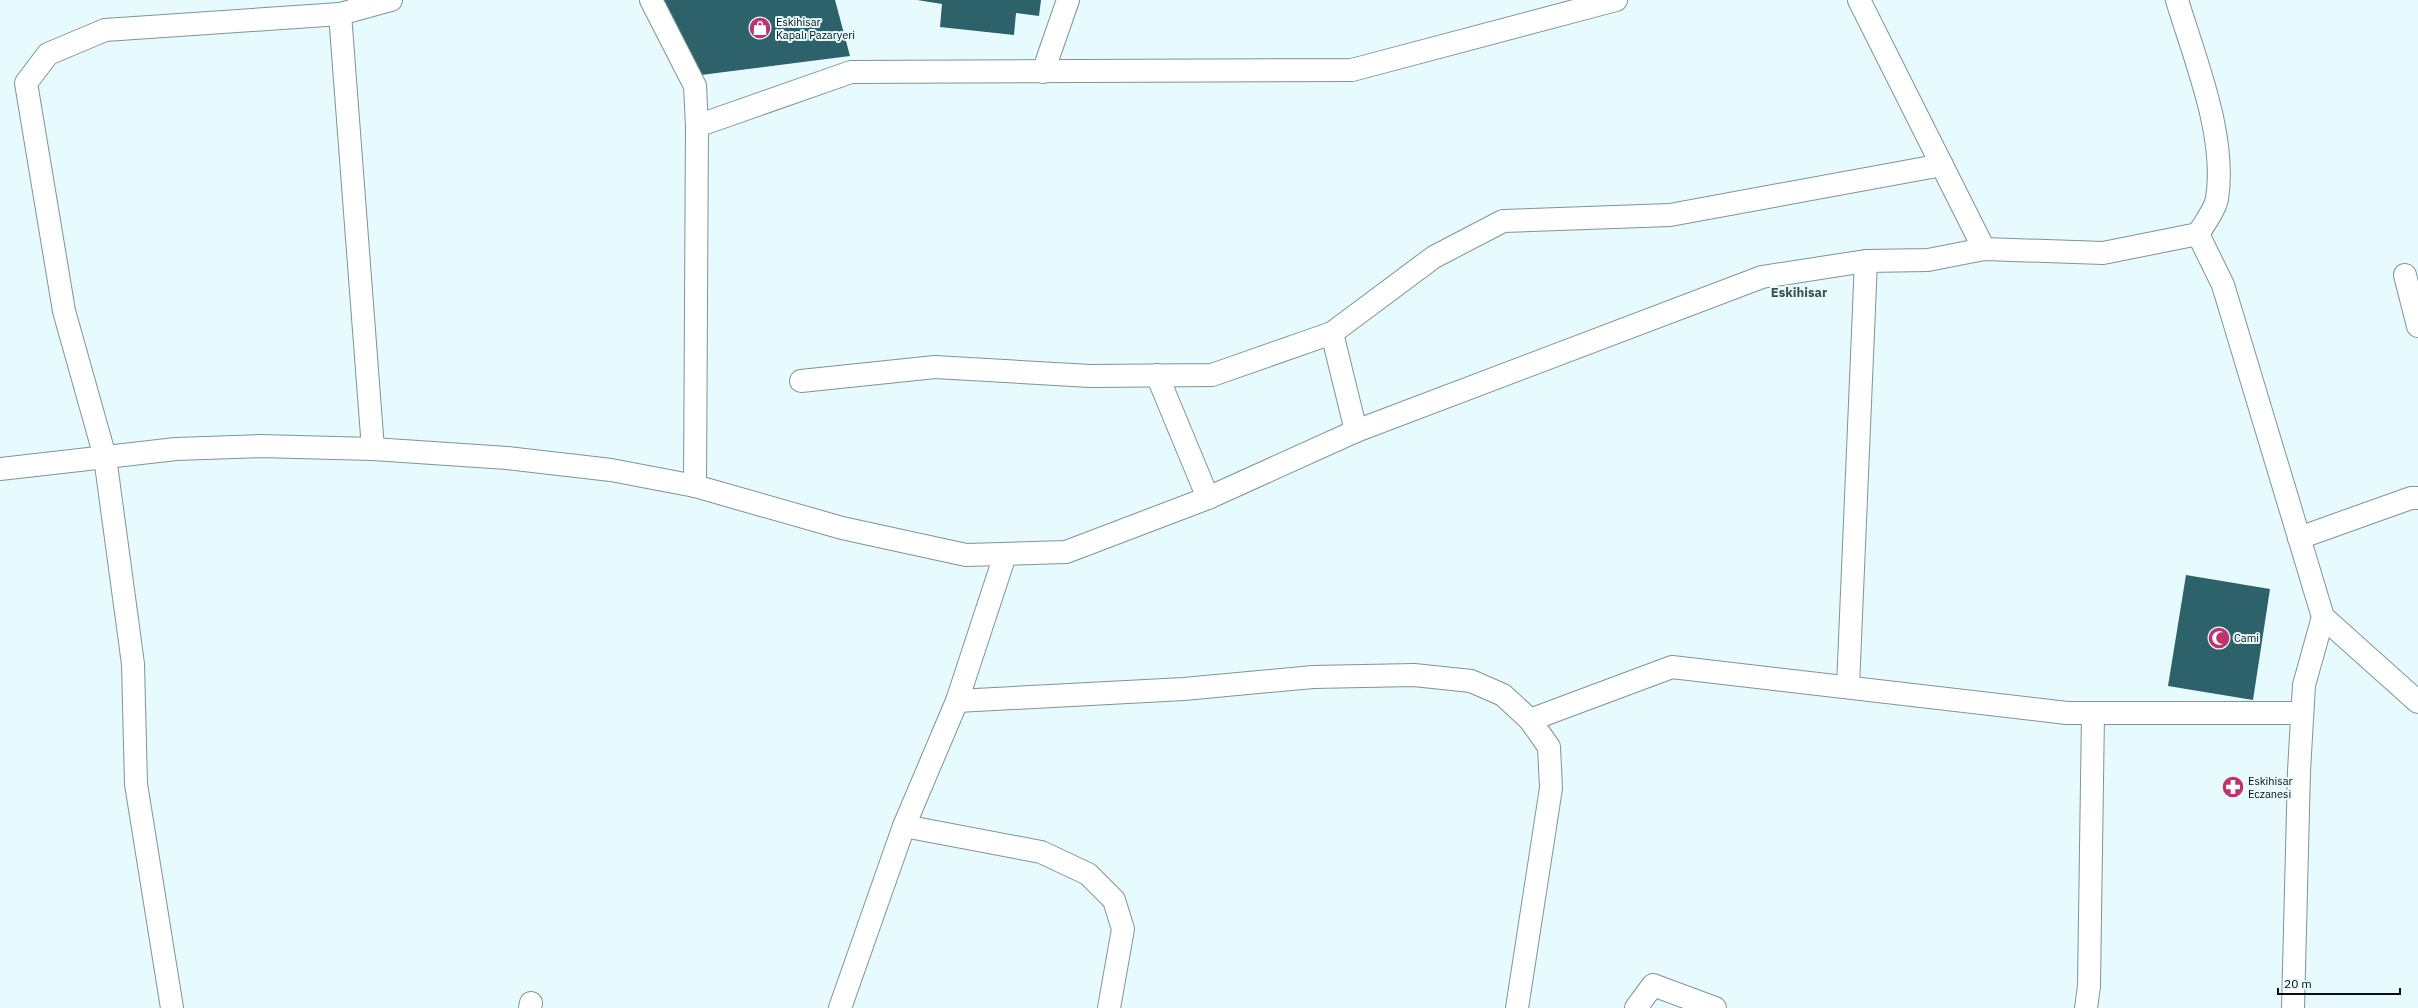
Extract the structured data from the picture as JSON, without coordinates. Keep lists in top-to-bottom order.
{
  "districts": ["Eskihisar"],
  "places": {
    "shop": ["Eskihisar Kapalı Pazaryeri"],
    "mosque": ["Cami"],
    "pharmacy": ["Eskihisar Eczanesi"]
  },
  "scale_bar": "20 m"
}
